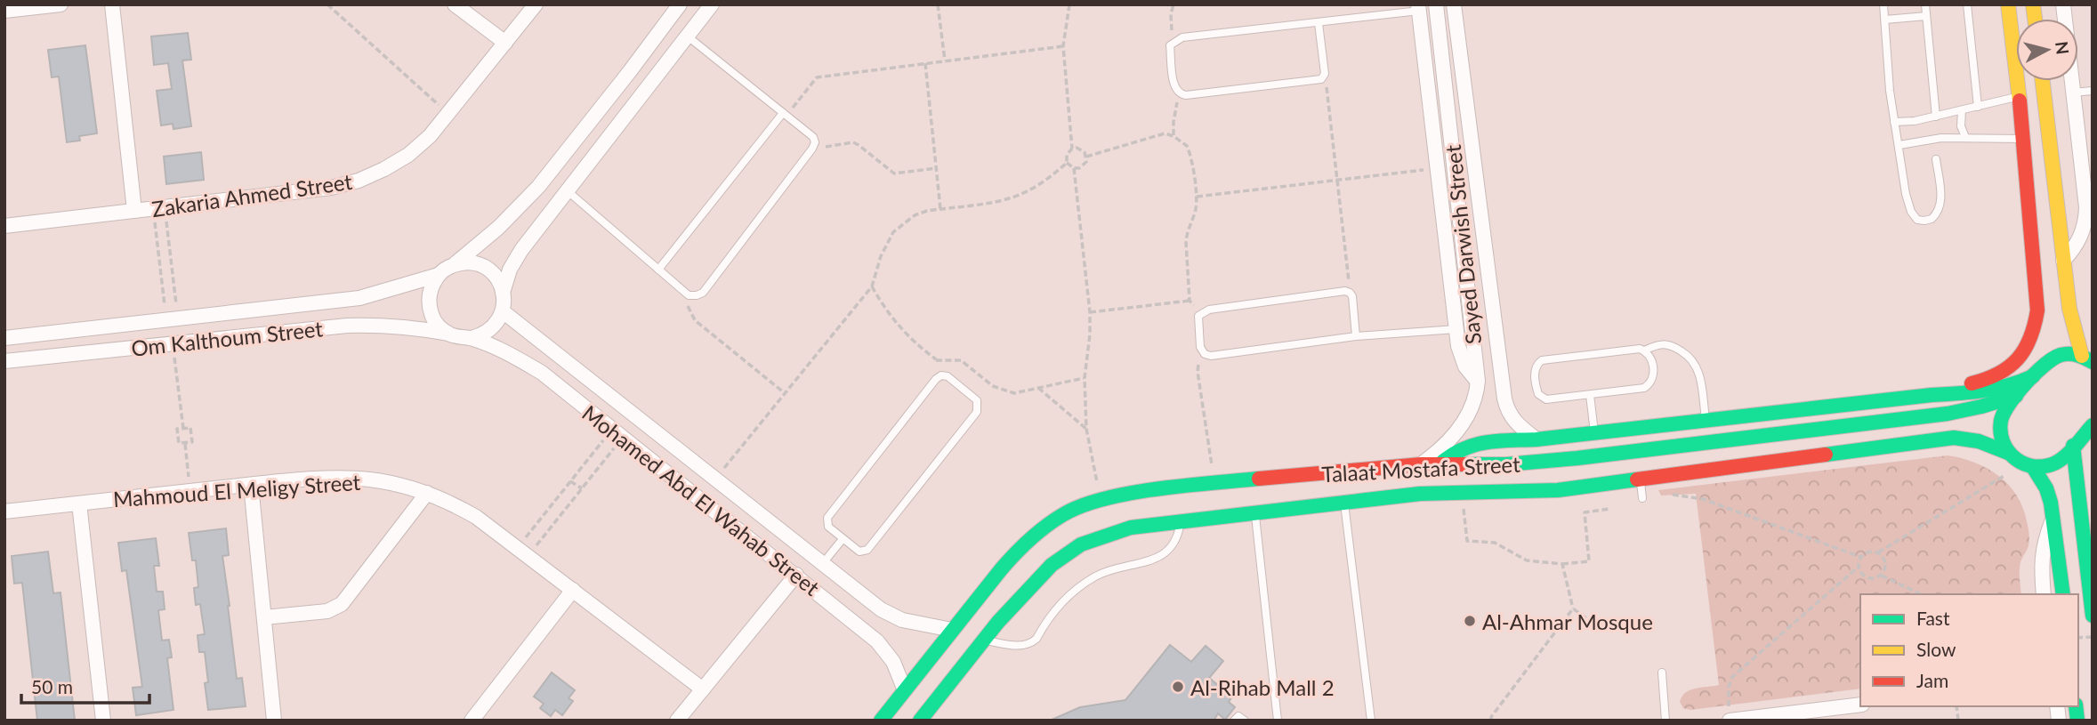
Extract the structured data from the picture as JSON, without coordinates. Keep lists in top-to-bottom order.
{
  "streets": {
    "street": [
      "Zakaria Ahmed Street",
      "Sayed Darwish Street",
      "Om Kalthoum Street",
      "Talaat Mostafa Street",
      "Mahmoud El Meligy Street",
      "Mohamed Abd El Wahab Street"
    ]
  },
  "crossings": [
    ["Sayed Darwish Street", "Talaat Mostafa Street"],
    ["Om Kalthoum Street", "Mohamed Abd El Wahab Street"],
    ["Talaat Mostafa Street", "Mohamed Abd El Wahab Street"]
  ],
  "places": ["Al-Ahmar Mosque", "Al-Rihab Mall 2"],
  "legend": ["Fast", "Slow", "Jam"],
  "scale_bar": "50 m",
  "north": "right"
}
